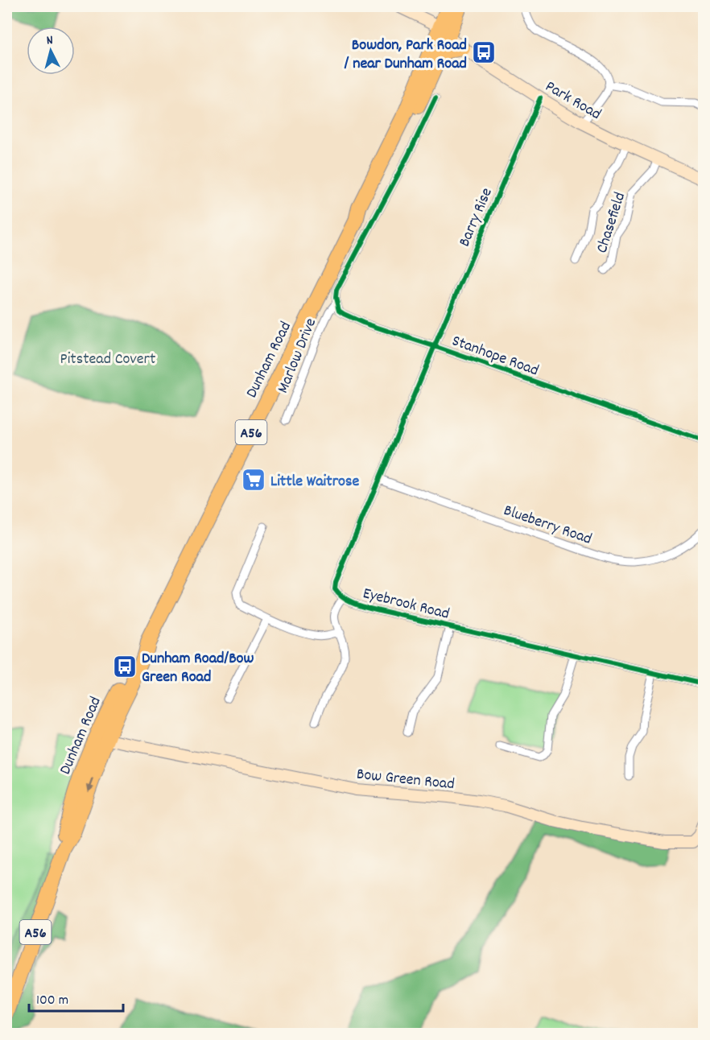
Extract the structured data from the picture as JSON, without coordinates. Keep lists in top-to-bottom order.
{
  "streets": {
    "highway": ["Dunham Road", "A56"],
    "main road": ["Park Road", "Bow Green Road"],
    "street": [
      "Barry Rise",
      "Chasefield",
      "Stanhope Road",
      "Marlow Drive",
      "Blueberry Road",
      "Eyebrook Road"
    ]
  },
  "crossings": [
    ["Park Road", "Barry Rise"],
    ["Park Road", "Chasefield"],
    ["Park Road", "Dunham Road"],
    ["Barry Rise", "Stanhope Road"],
    ["Barry Rise", "Eyebrook Road"],
    ["Stanhope Road", "Marlow Drive"],
    ["Stanhope Road", "Eyebrook Road"],
    ["Dunham Road", "Bow Green Road"],
    ["Blueberry Road", "Eyebrook Road"]
  ],
  "parks": ["Pitstead Covert"],
  "places": {
    "bus stop": ["Bowdon, Park Road / near Dunham Road", "Dunham Road/Bow Green Road"],
    "supermarket": ["Little Waitrose"]
  },
  "scale_bar": "100 m",
  "north": "top"
}
